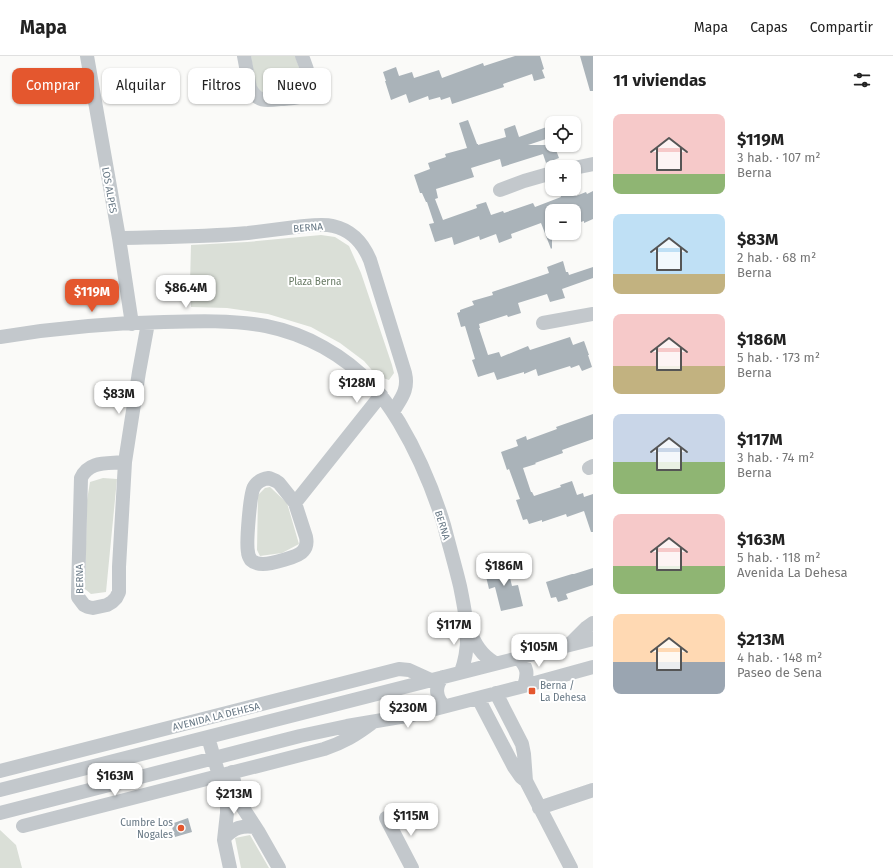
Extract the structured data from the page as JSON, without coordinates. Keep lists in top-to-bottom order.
{
  "streets": {
    "street": ["LOS ALPES", "BERNA", "AVENIDA LA DEHESA"]
  },
  "crossings": [
    ["LOS ALPES", "BERNA"],
    ["BERNA", "AVENIDA LA DEHESA"]
  ],
  "parks": ["Plaza Berna"],
  "places": {
    "transit": ["Berna / La Dehesa"],
    "other": ["Cumbre Los Nogales"]
  },
  "page": {
    "header": "Mapa",
    "nav": ["Mapa", "Capas", "Compartir"],
    "heading": "11 viviendas",
    "chip": [
      "Comprar",
      "Alquilar",
      "Filtros",
      "Nuevo"
    ],
    "list": [
      {
        "name": "$119M",
        "note": "3 hab. · 107 m² · Berna"
      },
      {
        "name": "$83M",
        "note": "2 hab. · 68 m² · Berna"
      },
      {
        "name": "$186M",
        "note": "5 hab. · 173 m² · Berna"
      },
      {
        "name": "$117M",
        "note": "3 hab. · 74 m² · Berna"
      },
      {
        "name": "$163M",
        "note": "5 hab. · 118 m² · Avenida La Dehesa"
      },
      {
        "name": "$213M",
        "note": "4 hab. · 148 m² · Paseo de Sena"
      }
    ],
    "map_buttons": ["+", "−"],
    "price": [
      "$86.4M",
      "$119M",
      "$128M",
      "$83M",
      "$186M",
      "$117M",
      "$105M",
      "$230M",
      "$163M",
      "$213M",
      "$115M"
    ]
  }
}
